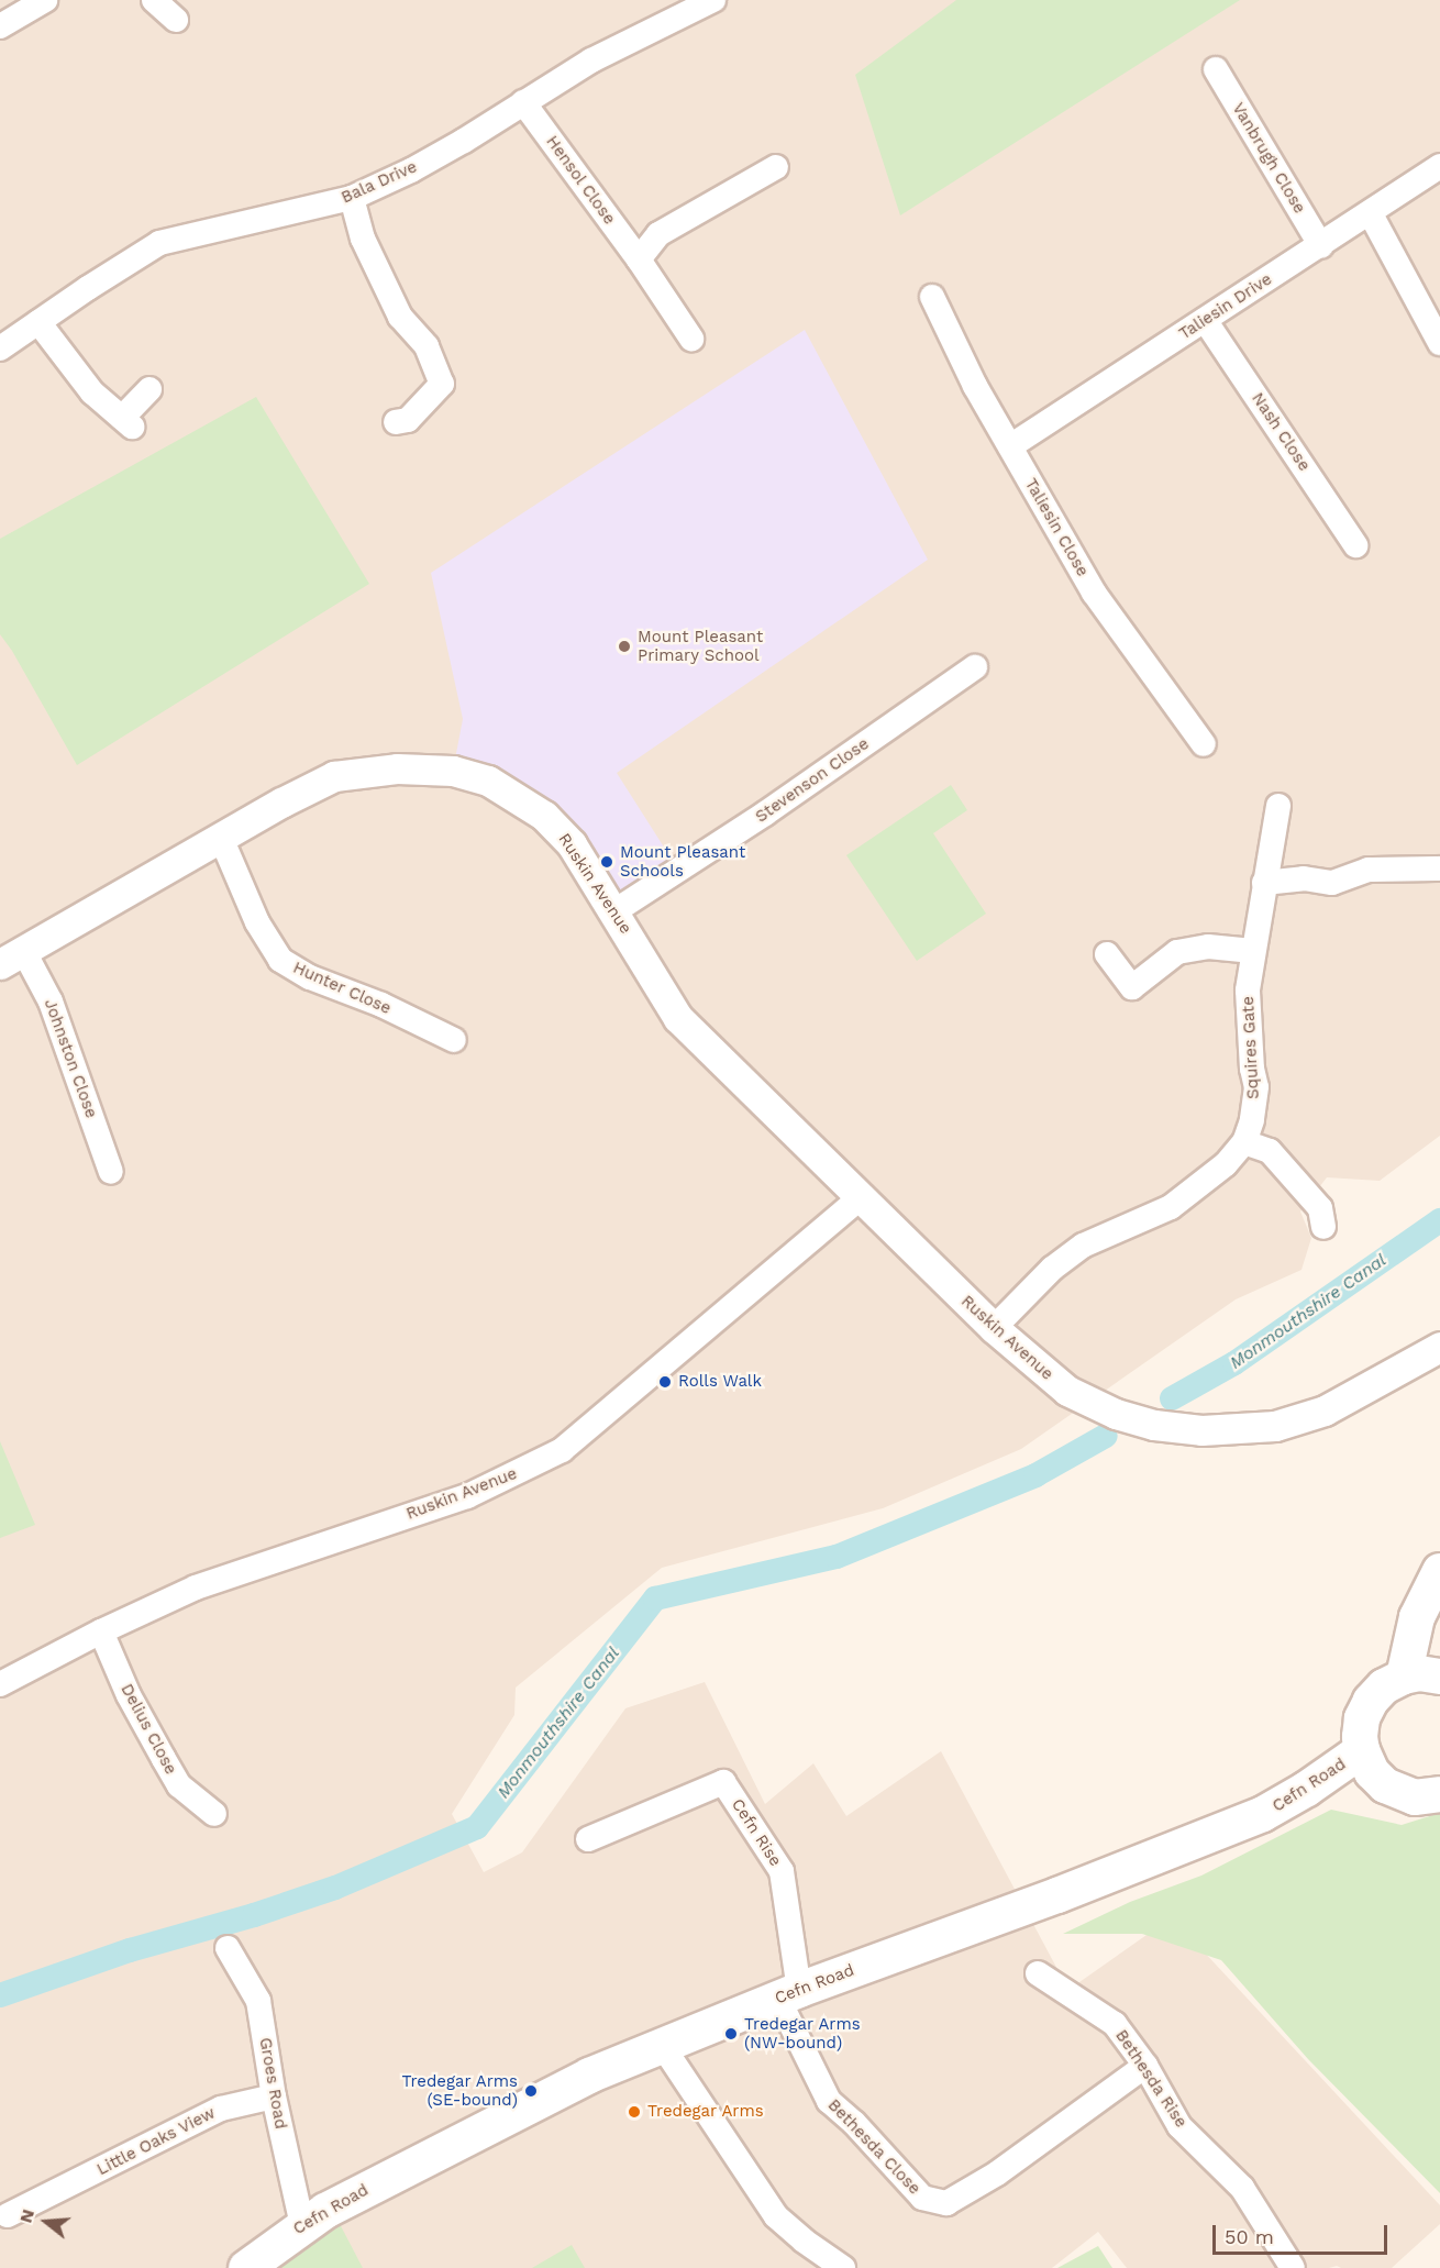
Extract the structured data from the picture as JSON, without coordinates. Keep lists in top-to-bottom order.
{
  "streets": {
    "main road": ["Cefn Road"],
    "street": [
      "Vanbrugh Close",
      "Hensol Close",
      "Bala Drive",
      "Taliesin Drive",
      "Nash Close",
      "Taliesin Close",
      "Stevenson Close",
      "Ruskin Avenue",
      "Hunter Close",
      "Squires Gate",
      "Johnston Close",
      "Delius Close",
      "Cefn Rise",
      "Bethesda Rise",
      "Groes Road",
      "Little Oaks View",
      "Bethesda Close"
    ]
  },
  "crossings": [
    ["Vanbrugh Close", "Taliesin Drive"],
    ["Hensol Close", "Bala Drive"],
    ["Taliesin Drive", "Nash Close"],
    ["Taliesin Drive", "Taliesin Close"],
    ["Stevenson Close", "Ruskin Avenue"],
    ["Ruskin Avenue", "Hunter Close"],
    ["Ruskin Avenue", "Squires Gate"],
    ["Ruskin Avenue", "Johnston Close"],
    ["Ruskin Avenue", "Delius Close"],
    ["Cefn Road", "Cefn Rise"],
    ["Cefn Road", "Groes Road"],
    ["Cefn Road", "Bethesda Close"],
    ["Cefn Rise", "Bethesda Close"],
    ["Bethesda Rise", "Bethesda Close"],
    ["Groes Road", "Little Oaks View"]
  ],
  "water": ["Monmouthshire Canal"],
  "places": [
    "Mount Pleasant Primary School",
    "Mount Pleasant Schools",
    "Rolls Walk",
    "Tredegar Arms (NW-bound)",
    "Tredegar Arms (SE-bound)",
    "Tredegar Arms"
  ],
  "scale_bar": "50 m",
  "north": "left"
}
